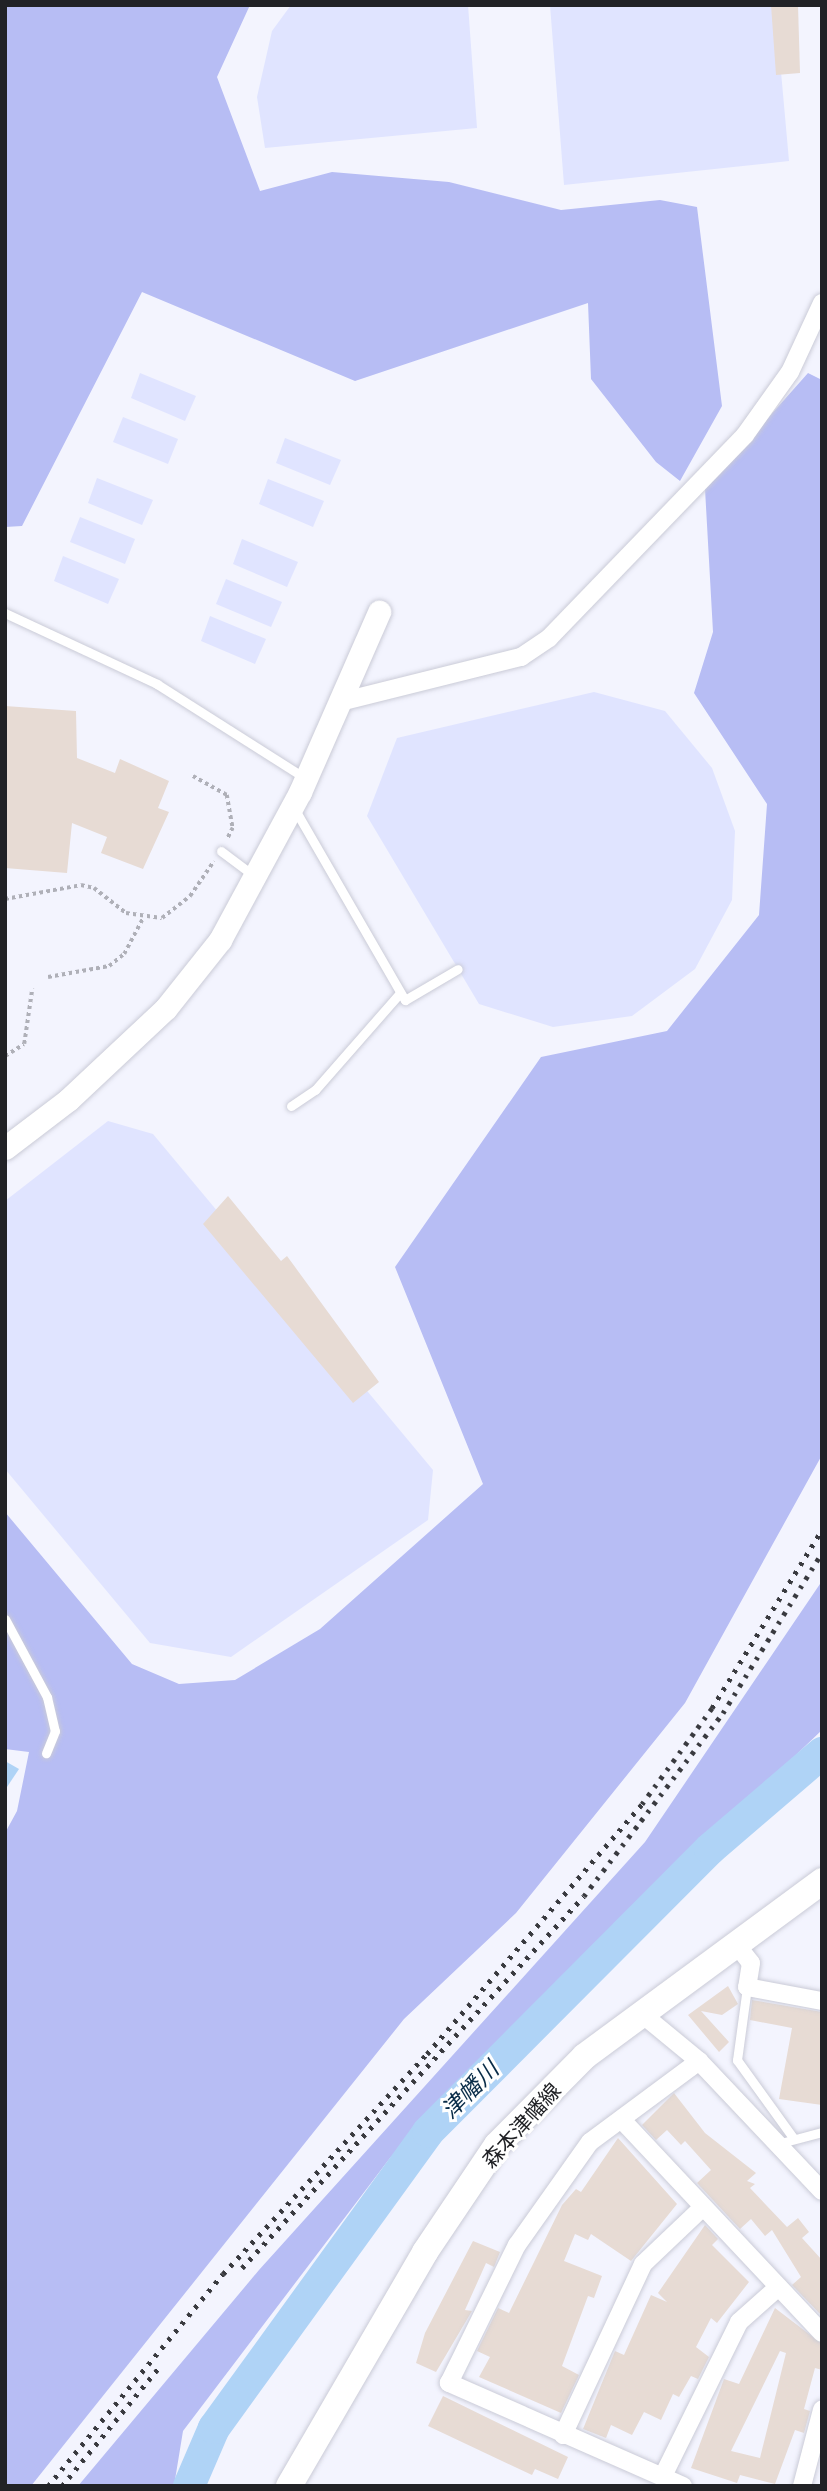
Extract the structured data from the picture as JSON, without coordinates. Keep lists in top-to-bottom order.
{
  "streets": {
    "main road": ["森本津幡線"]
  },
  "water": ["津幡川"]
}
